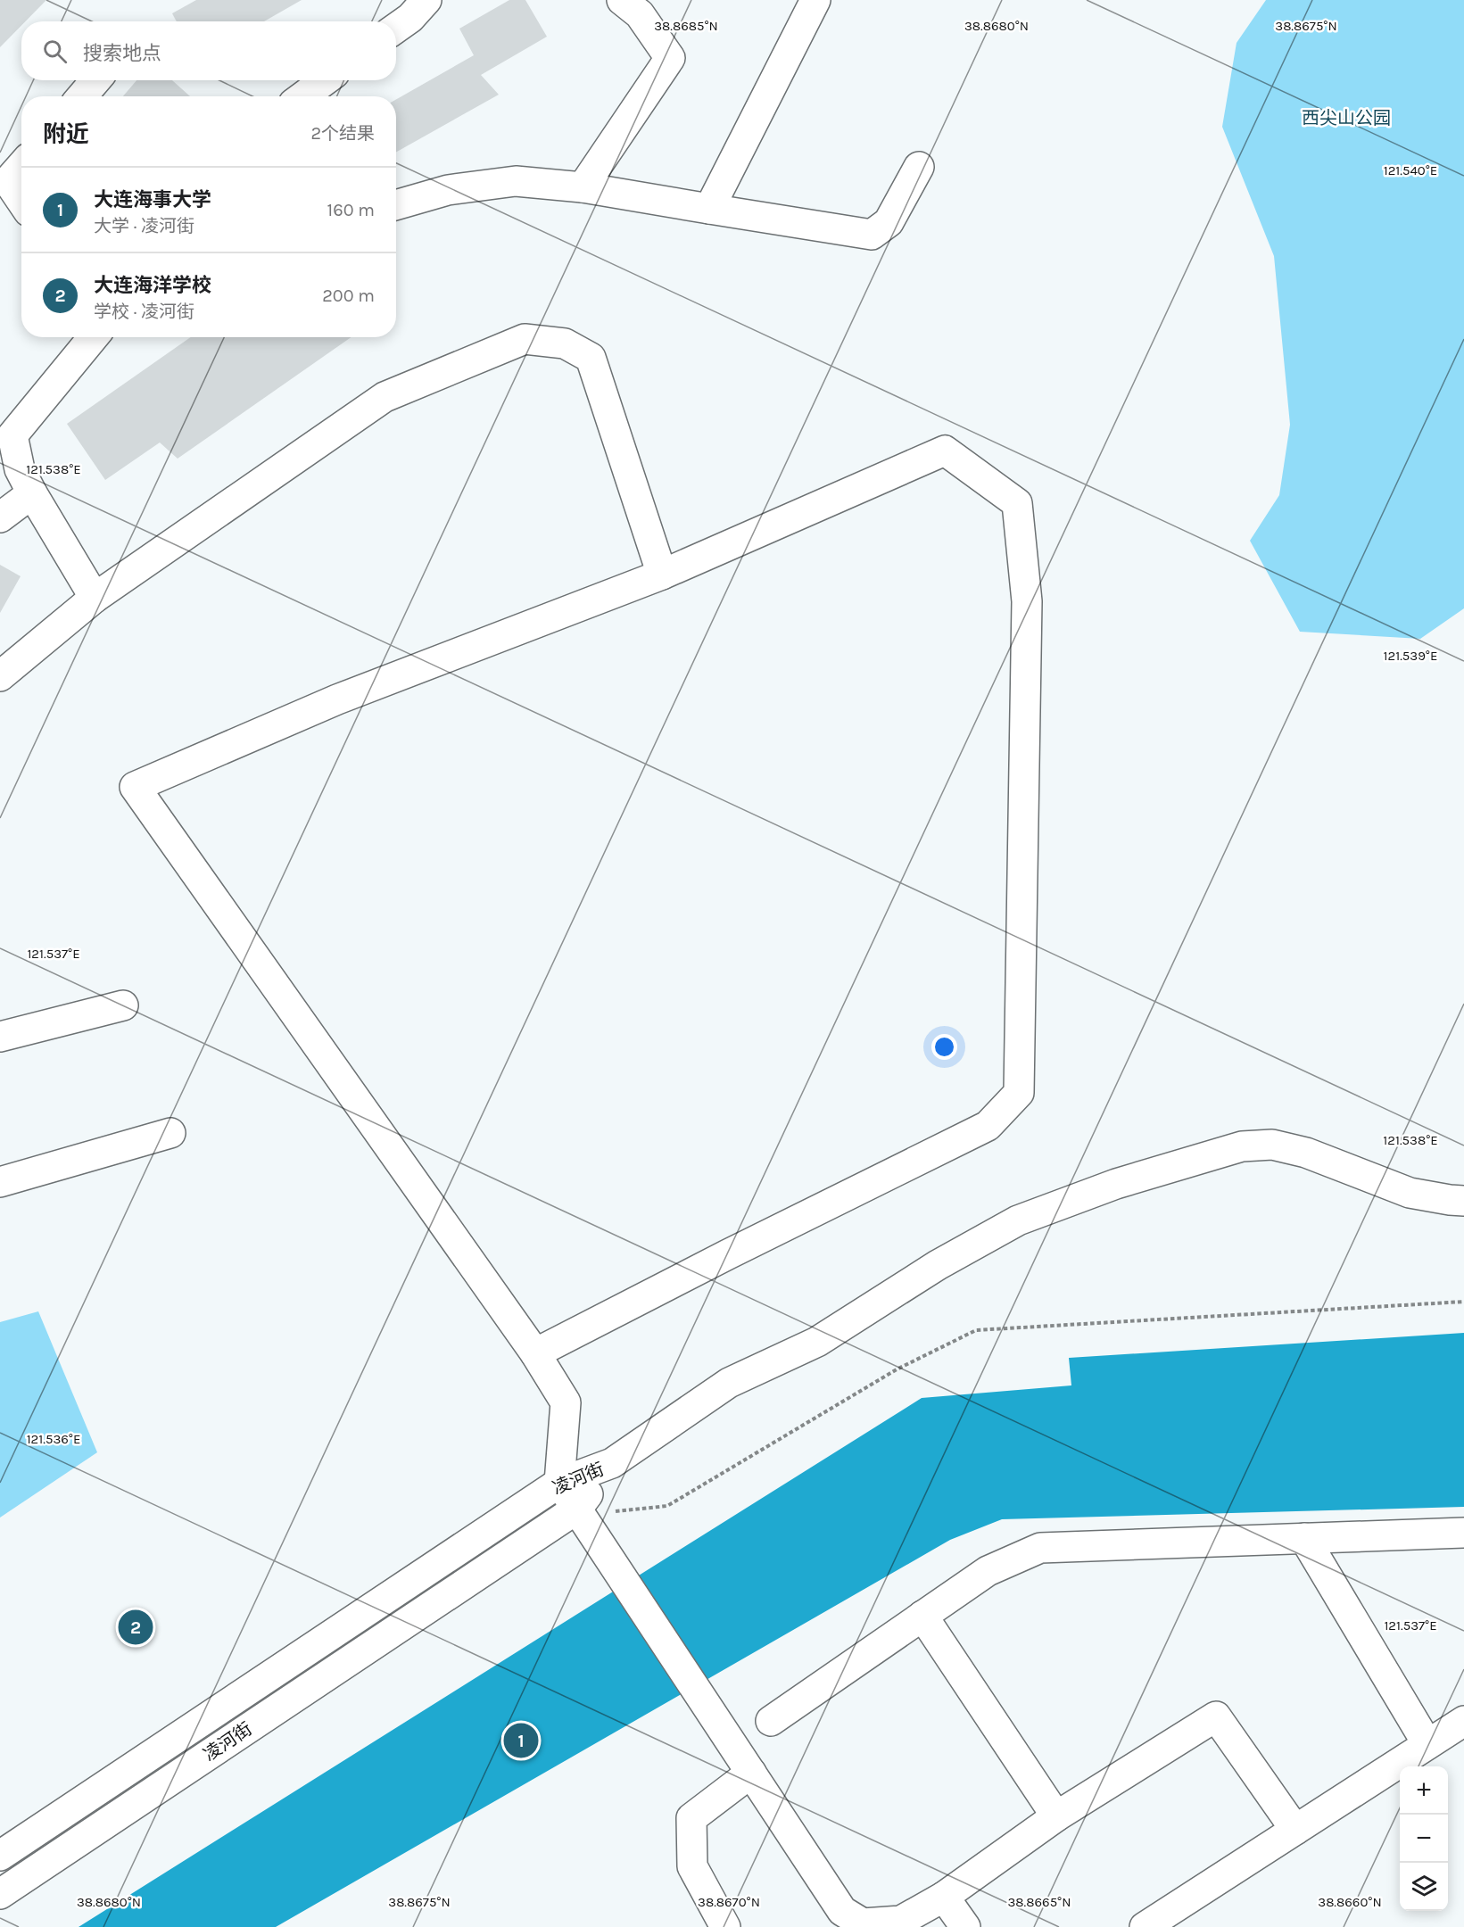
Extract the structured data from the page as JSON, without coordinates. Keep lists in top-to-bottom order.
{
  "streets": {
    "street": ["凌河街"]
  },
  "parks": ["西尖山公园"],
  "page": {
    "search": "搜索地点",
    "heading": ["附近", "2个结果"],
    "list": [
      {
        "mark": "1",
        "name": "大连海事大学",
        "note": "大学 · 凌河街",
        "value": "160 m"
      },
      {
        "mark": "2",
        "name": "大连海洋学校",
        "note": "学校 · 凌河街",
        "value": "200 m"
      }
    ],
    "pins": ["2", "1"],
    "map_buttons": ["+", "−"]
  },
  "coordinates": [
    "38.8685°N",
    "38.8680°N",
    "38.8675°N",
    "121.540°E",
    "121.538°E",
    "121.539°E",
    "121.537°E",
    "121.536°E",
    "38.8670°N",
    "38.8665°N",
    "38.8660°N"
  ]
}
